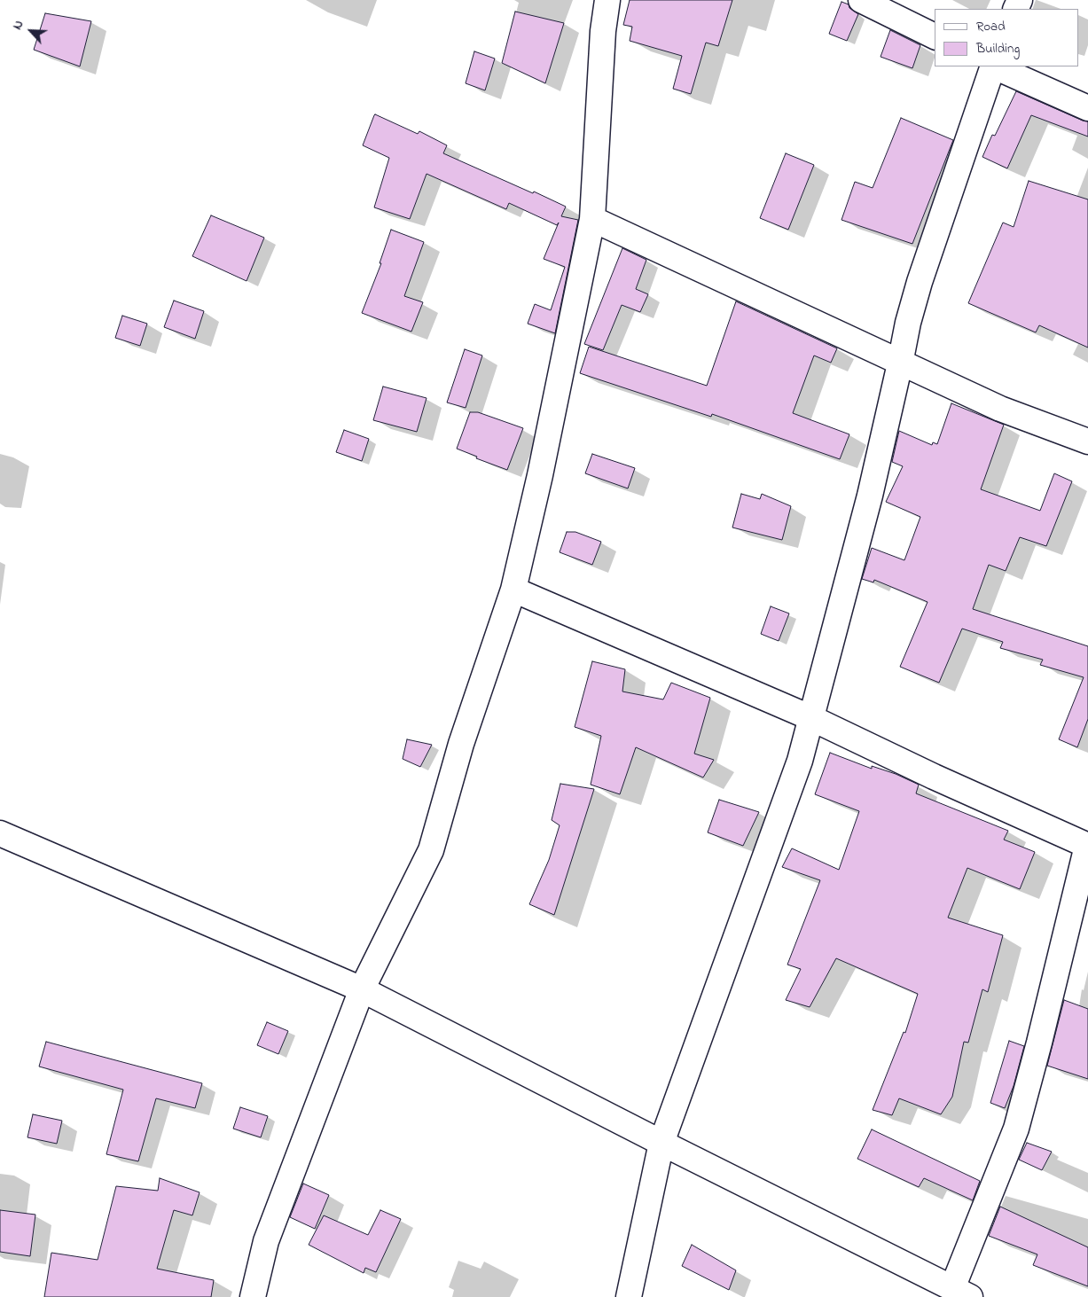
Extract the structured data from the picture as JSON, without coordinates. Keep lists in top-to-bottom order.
{
  "legend": ["Road", "Building"],
  "north": "top left"
}
